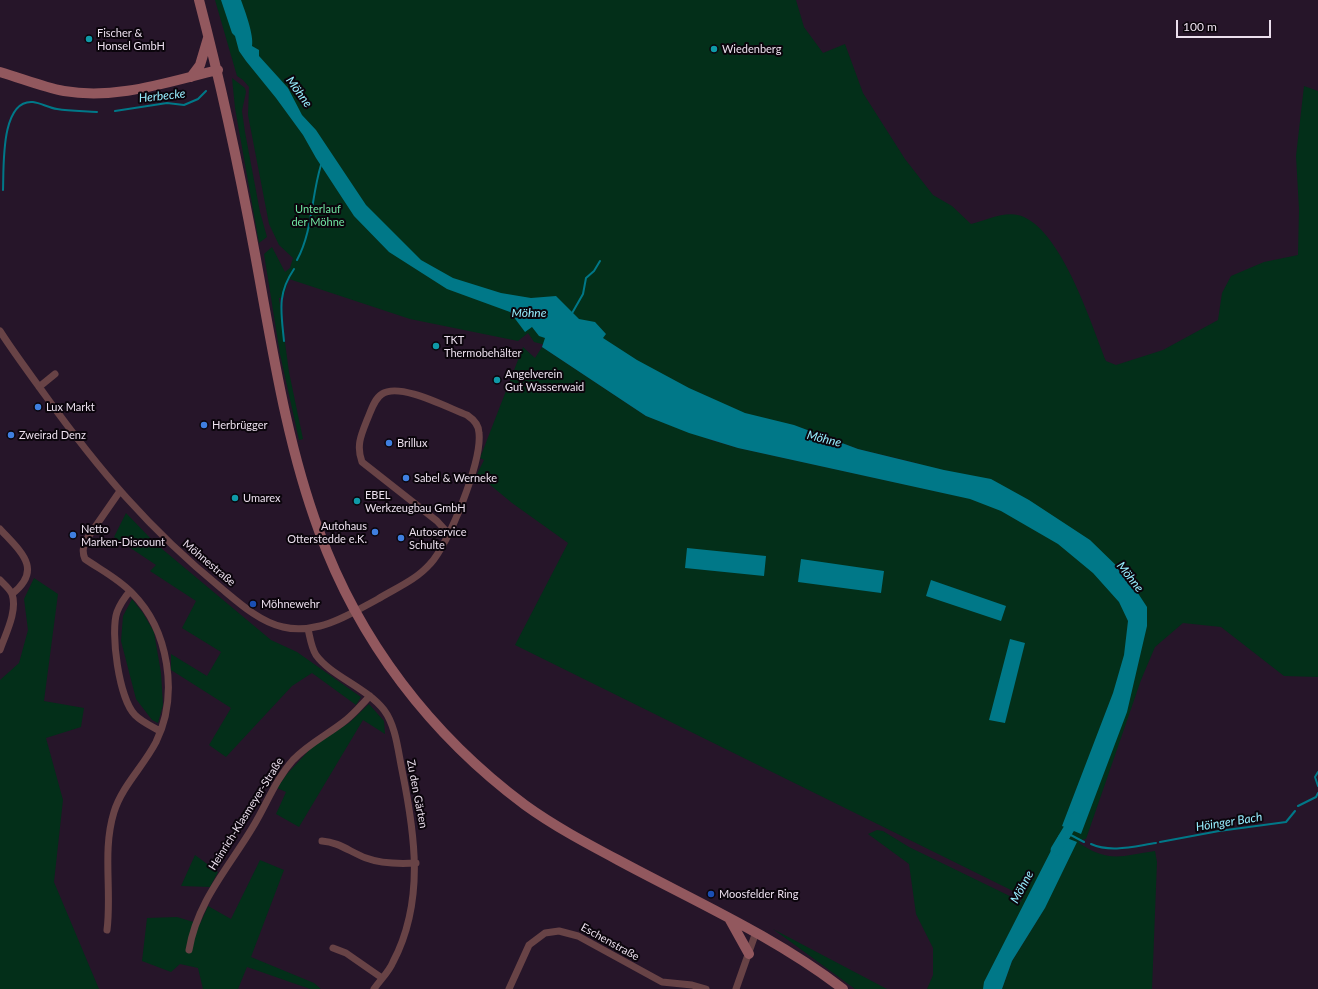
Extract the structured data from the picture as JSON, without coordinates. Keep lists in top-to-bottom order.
{
  "streets": {
    "street": [
      "Möhnestraße",
      "Zu den Gärten",
      "Heinrich-Klasmeyer-Straße",
      "Eschenstraße"
    ]
  },
  "crossings": [
    ["Möhnestraße", "Zu den Gärten"],
    ["Zu den Gärten", "Heinrich-Klasmeyer-Straße"]
  ],
  "water": ["Möhne", "Herbecke", "Höinger Bach"],
  "parks": ["Unterlauf der Möhne"],
  "places": [
    "Fischer & Honsel GmbH",
    "Wiedenberg",
    "TKT Thermobehälter",
    "Angelverein Gut Wasserwaid",
    "Lux Markt",
    "Herbrügger",
    "Zweirad Denz",
    "Brillux",
    "Sabel & Werneke",
    "Umarex",
    "EBEL Werkzeugbau GmbH",
    "Autohaus Otterstedde e.K.",
    "Netto Marken-Discount",
    "Autoservice Schulte",
    "Möhnewehr",
    "Moosfelder Ring"
  ],
  "scale_bar": "100 m"
}
